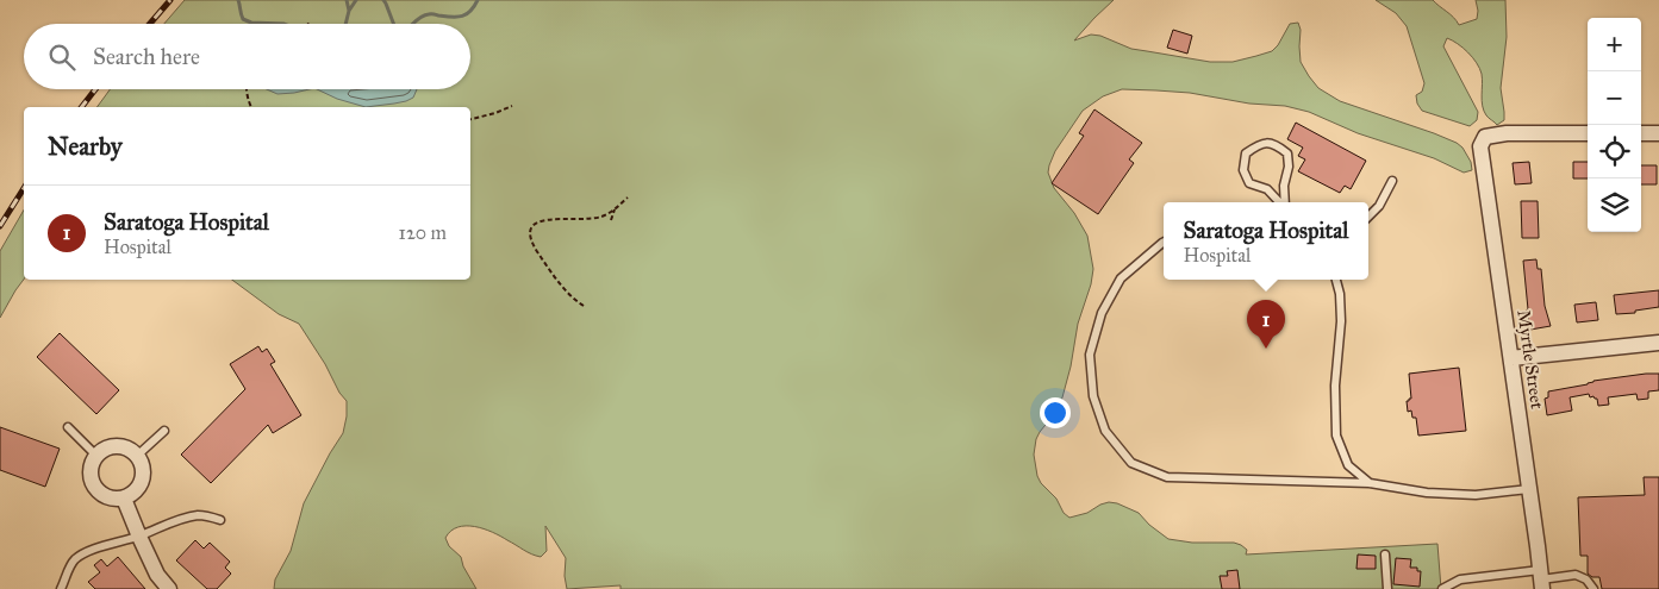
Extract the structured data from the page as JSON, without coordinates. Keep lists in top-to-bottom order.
{
  "streets": {
    "street": ["Myrtle Street"]
  },
  "page": {
    "map_buttons": ["+", "−"],
    "search": "Search here",
    "heading": "Nearby",
    "list": [
      {
        "mark": "1",
        "name": "Saratoga Hospital",
        "note": "Hospital",
        "value": "120 m"
      }
    ],
    "popup": ["Saratoga Hospital", "Hospital"],
    "pins": "1"
  }
}
